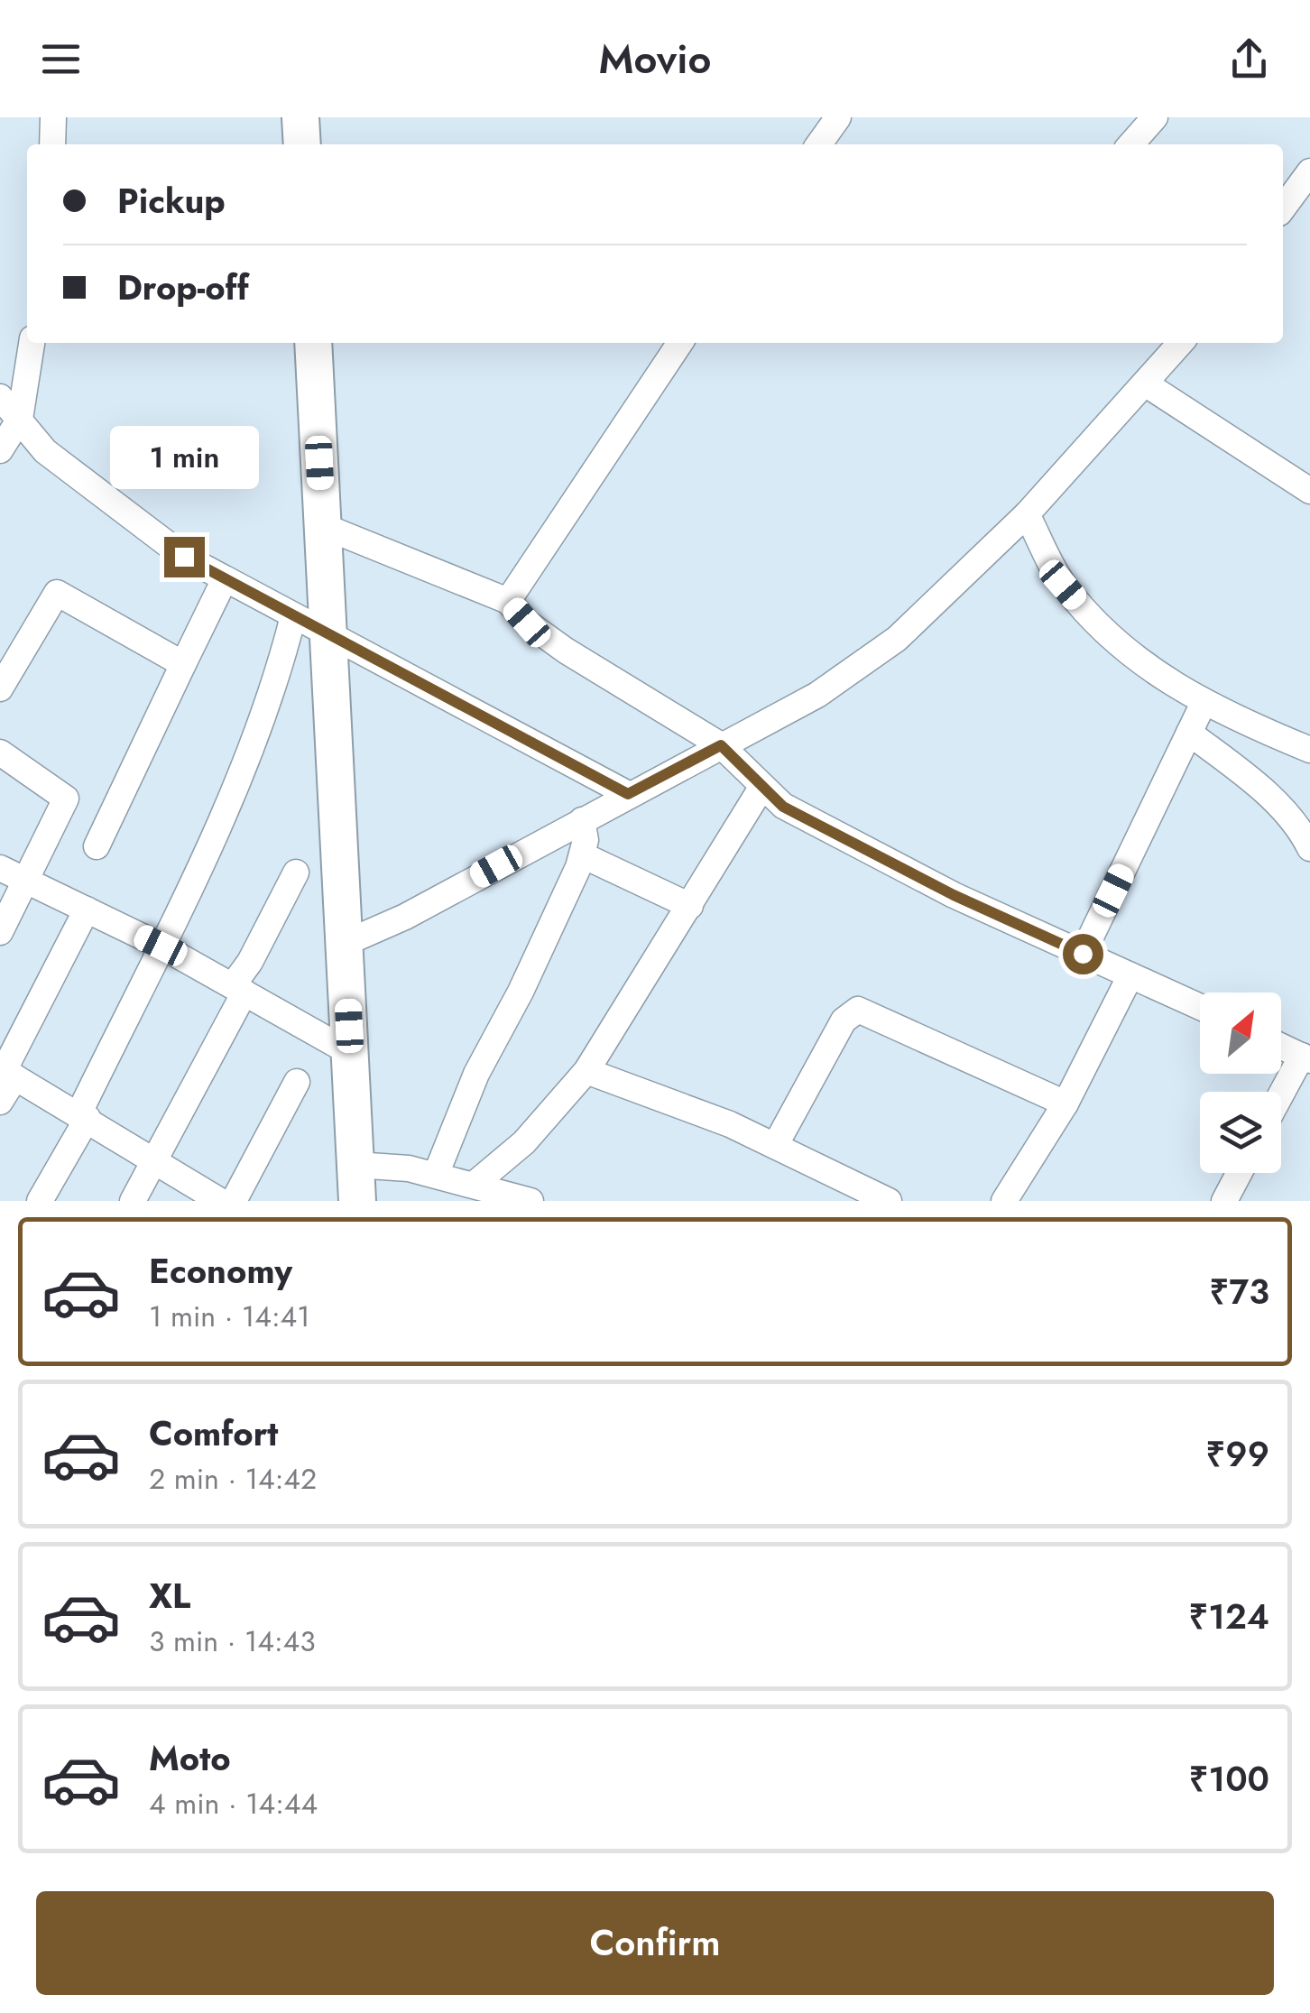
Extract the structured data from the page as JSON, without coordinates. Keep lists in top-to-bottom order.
{
  "north": "top right",
  "page": {
    "header": "Movio",
    "banner": ["Pickup", "Drop-off"],
    "bubble": "1 min",
    "list": [
      {
        "name": "Economy",
        "note": "1 min · 14:41",
        "value": "₹73"
      },
      {
        "name": "Comfort",
        "note": "2 min · 14:42",
        "value": "₹99"
      },
      {
        "name": "XL",
        "note": "3 min · 14:43",
        "value": "₹124"
      },
      {
        "name": "Moto",
        "note": "4 min · 14:44",
        "value": "₹100"
      }
    ],
    "buttons": "Confirm"
  }
}
